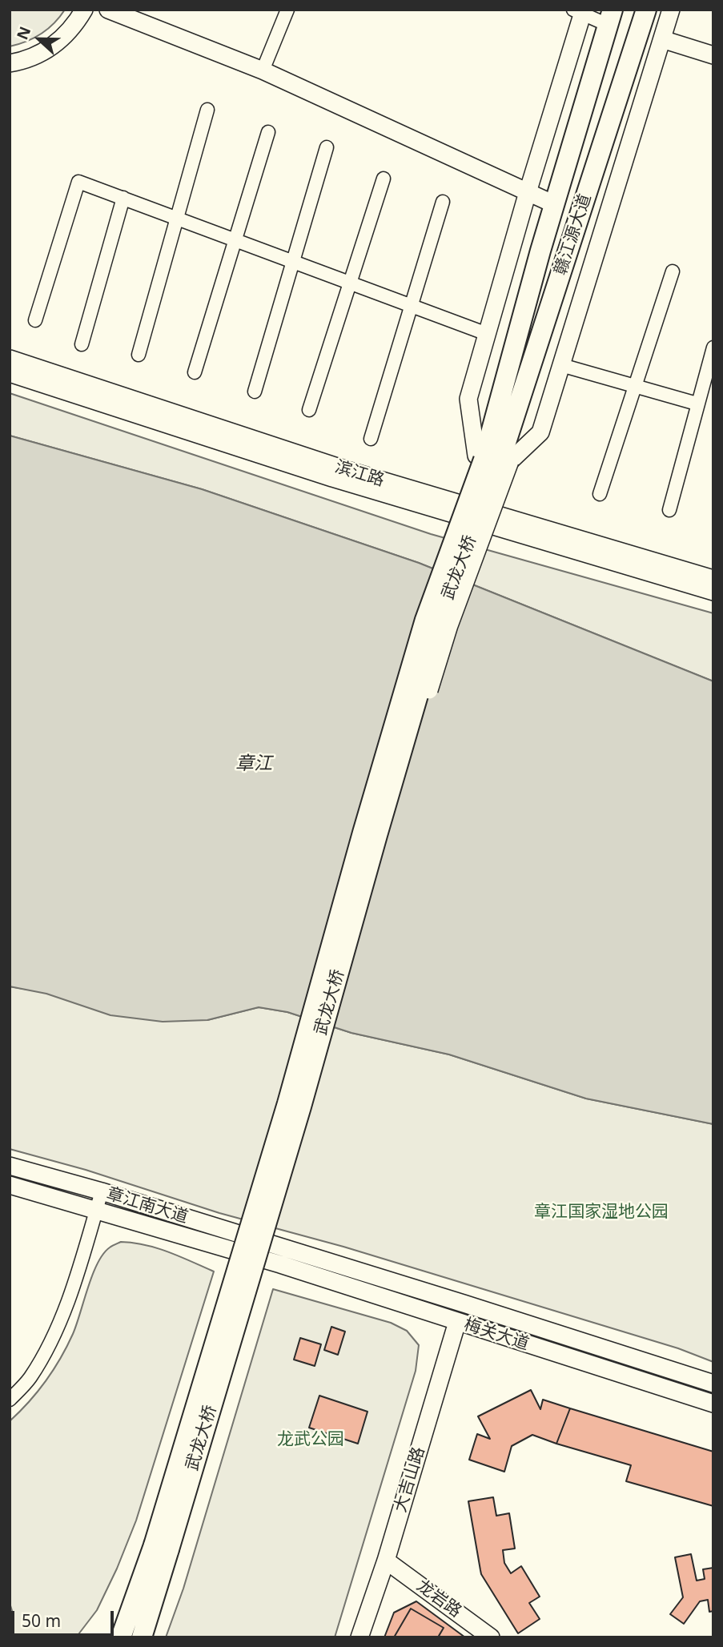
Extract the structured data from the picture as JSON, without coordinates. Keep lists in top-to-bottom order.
{
  "streets": {
    "main road": ["赣江源大道", "武龙大桥"],
    "street": [
      "滨江路",
      "章江南大道",
      "梅关大道",
      "大吉山路",
      "龙岩路"
    ]
  },
  "crossings": [
    ["赣江源大道", "武龙大桥"],
    ["章江南大道", "梅关大道"],
    ["梅关大道", "大吉山路"],
    ["大吉山路", "龙岩路"]
  ],
  "water": ["章江"],
  "parks": ["章江国家湿地公园", "龙武公园"],
  "scale_bar": "50 m",
  "north": "left"
}
